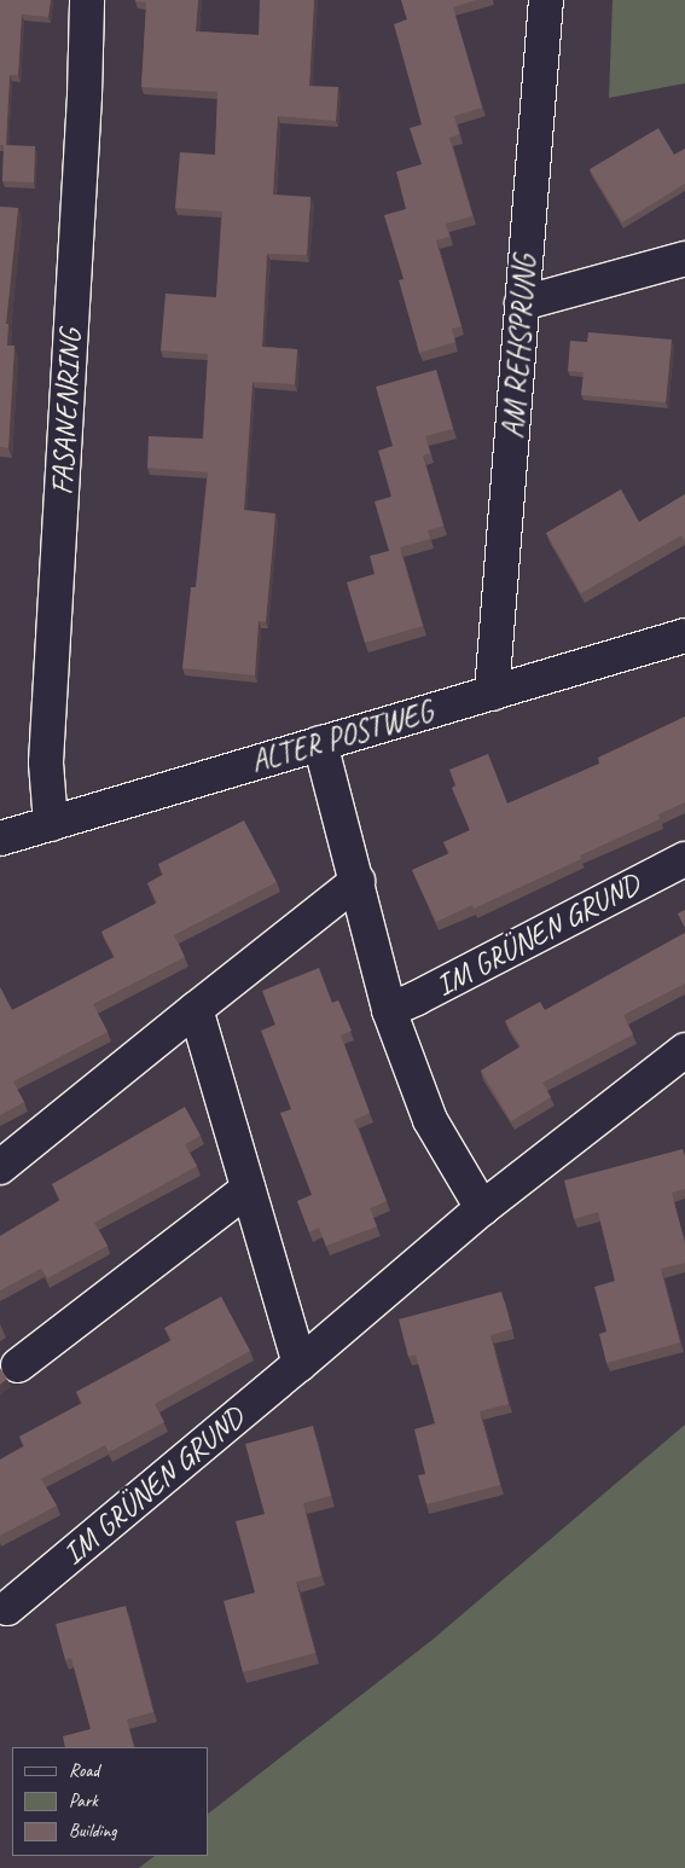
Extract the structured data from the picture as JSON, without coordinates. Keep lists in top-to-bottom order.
{
  "streets": {
    "street": [
      "AM REHSPRUNG",
      "FASANENRING",
      "ALTER POSTWEG",
      "IM GRÜNEN GRUND"
    ]
  },
  "crossings": [
    ["AM REHSPRUNG", "ALTER POSTWEG"],
    ["FASANENRING", "ALTER POSTWEG"]
  ],
  "legend": ["Road", "Park", "Building"]
}
